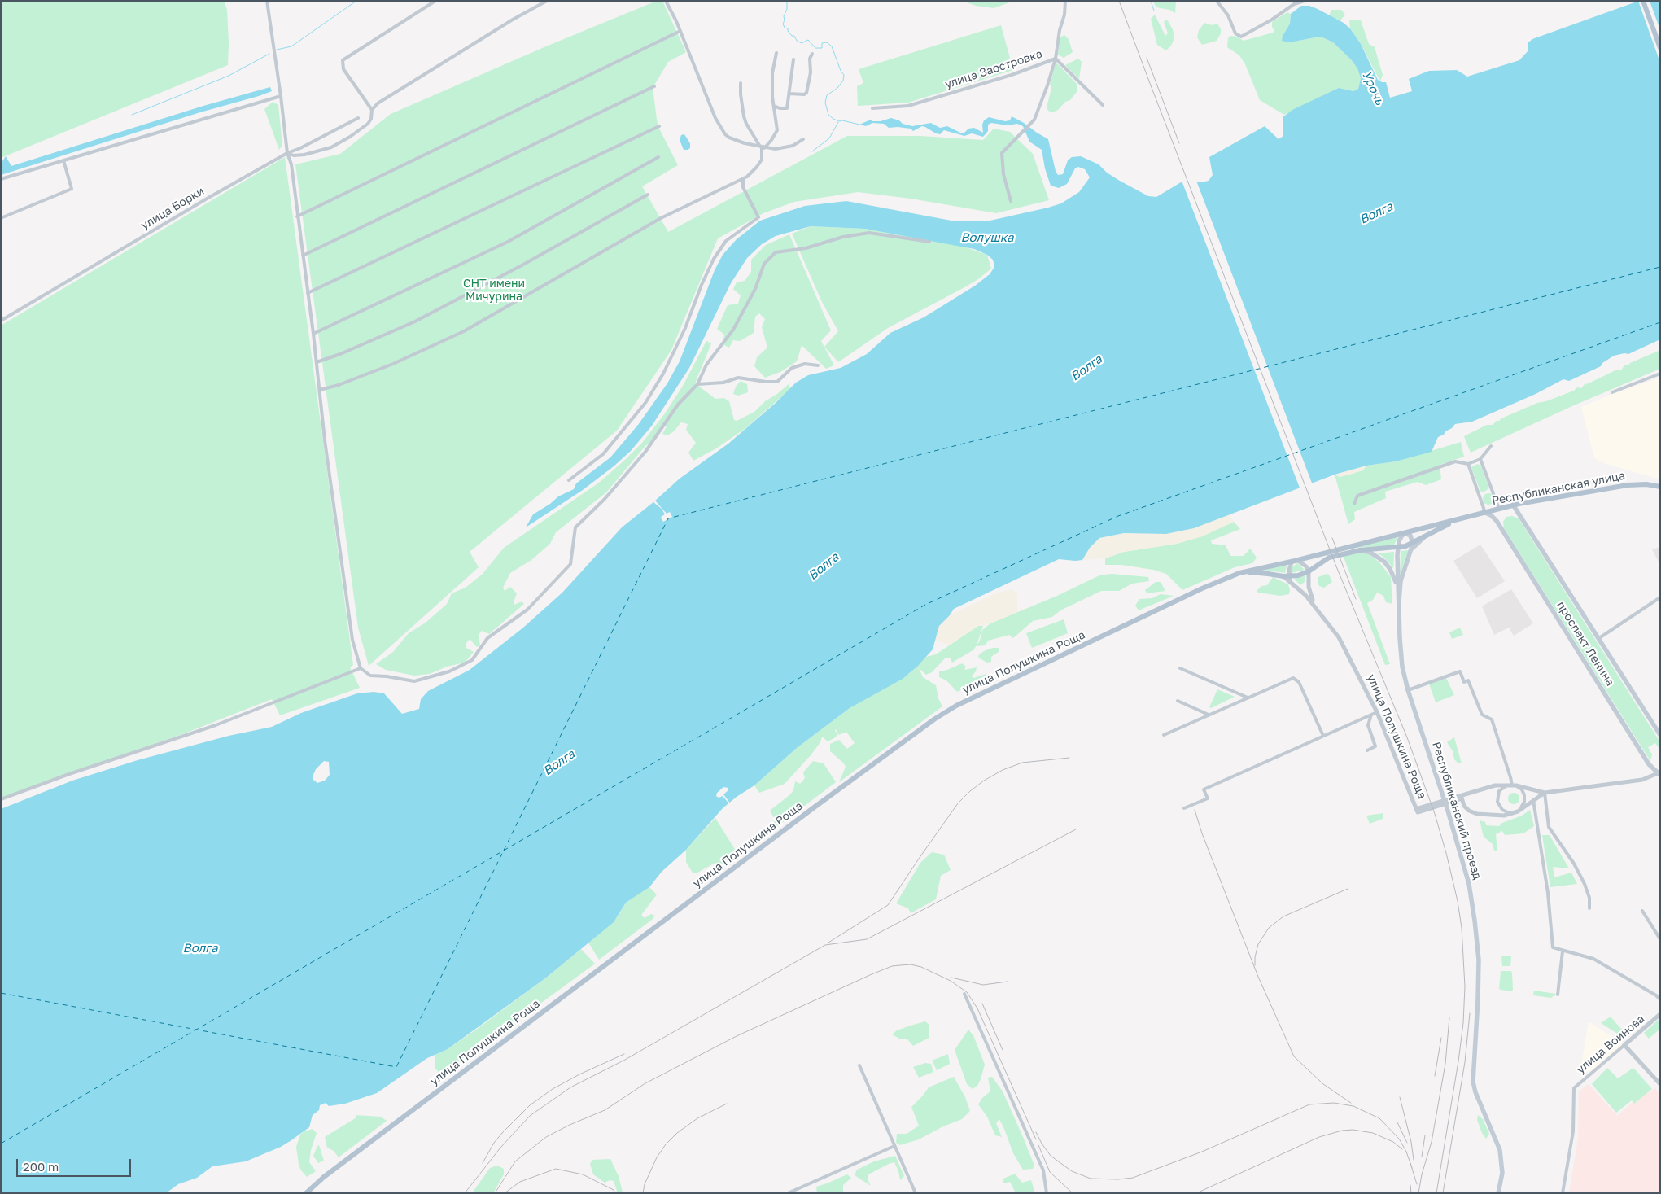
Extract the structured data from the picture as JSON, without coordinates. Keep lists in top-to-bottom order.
{
  "streets": {
    "main road": [
      "Республиканская улица",
      "проспект Ленина",
      "улица Полушкина Роща",
      "Республиканский проезд"
    ],
    "street": ["улица Заостровка", "улица Борки", "улица Воинова"]
  },
  "crossings": [
    ["Республиканская улица", "проспект Ленина"],
    ["Республиканская улица", "улица Полушкина Роща"],
    ["Республиканская улица", "Республиканский проезд"]
  ],
  "water": ["Урочь", "Волга", "Волушка"],
  "parks": ["СНТ имени Мичурина"],
  "scale_bar": "200 m"
}
